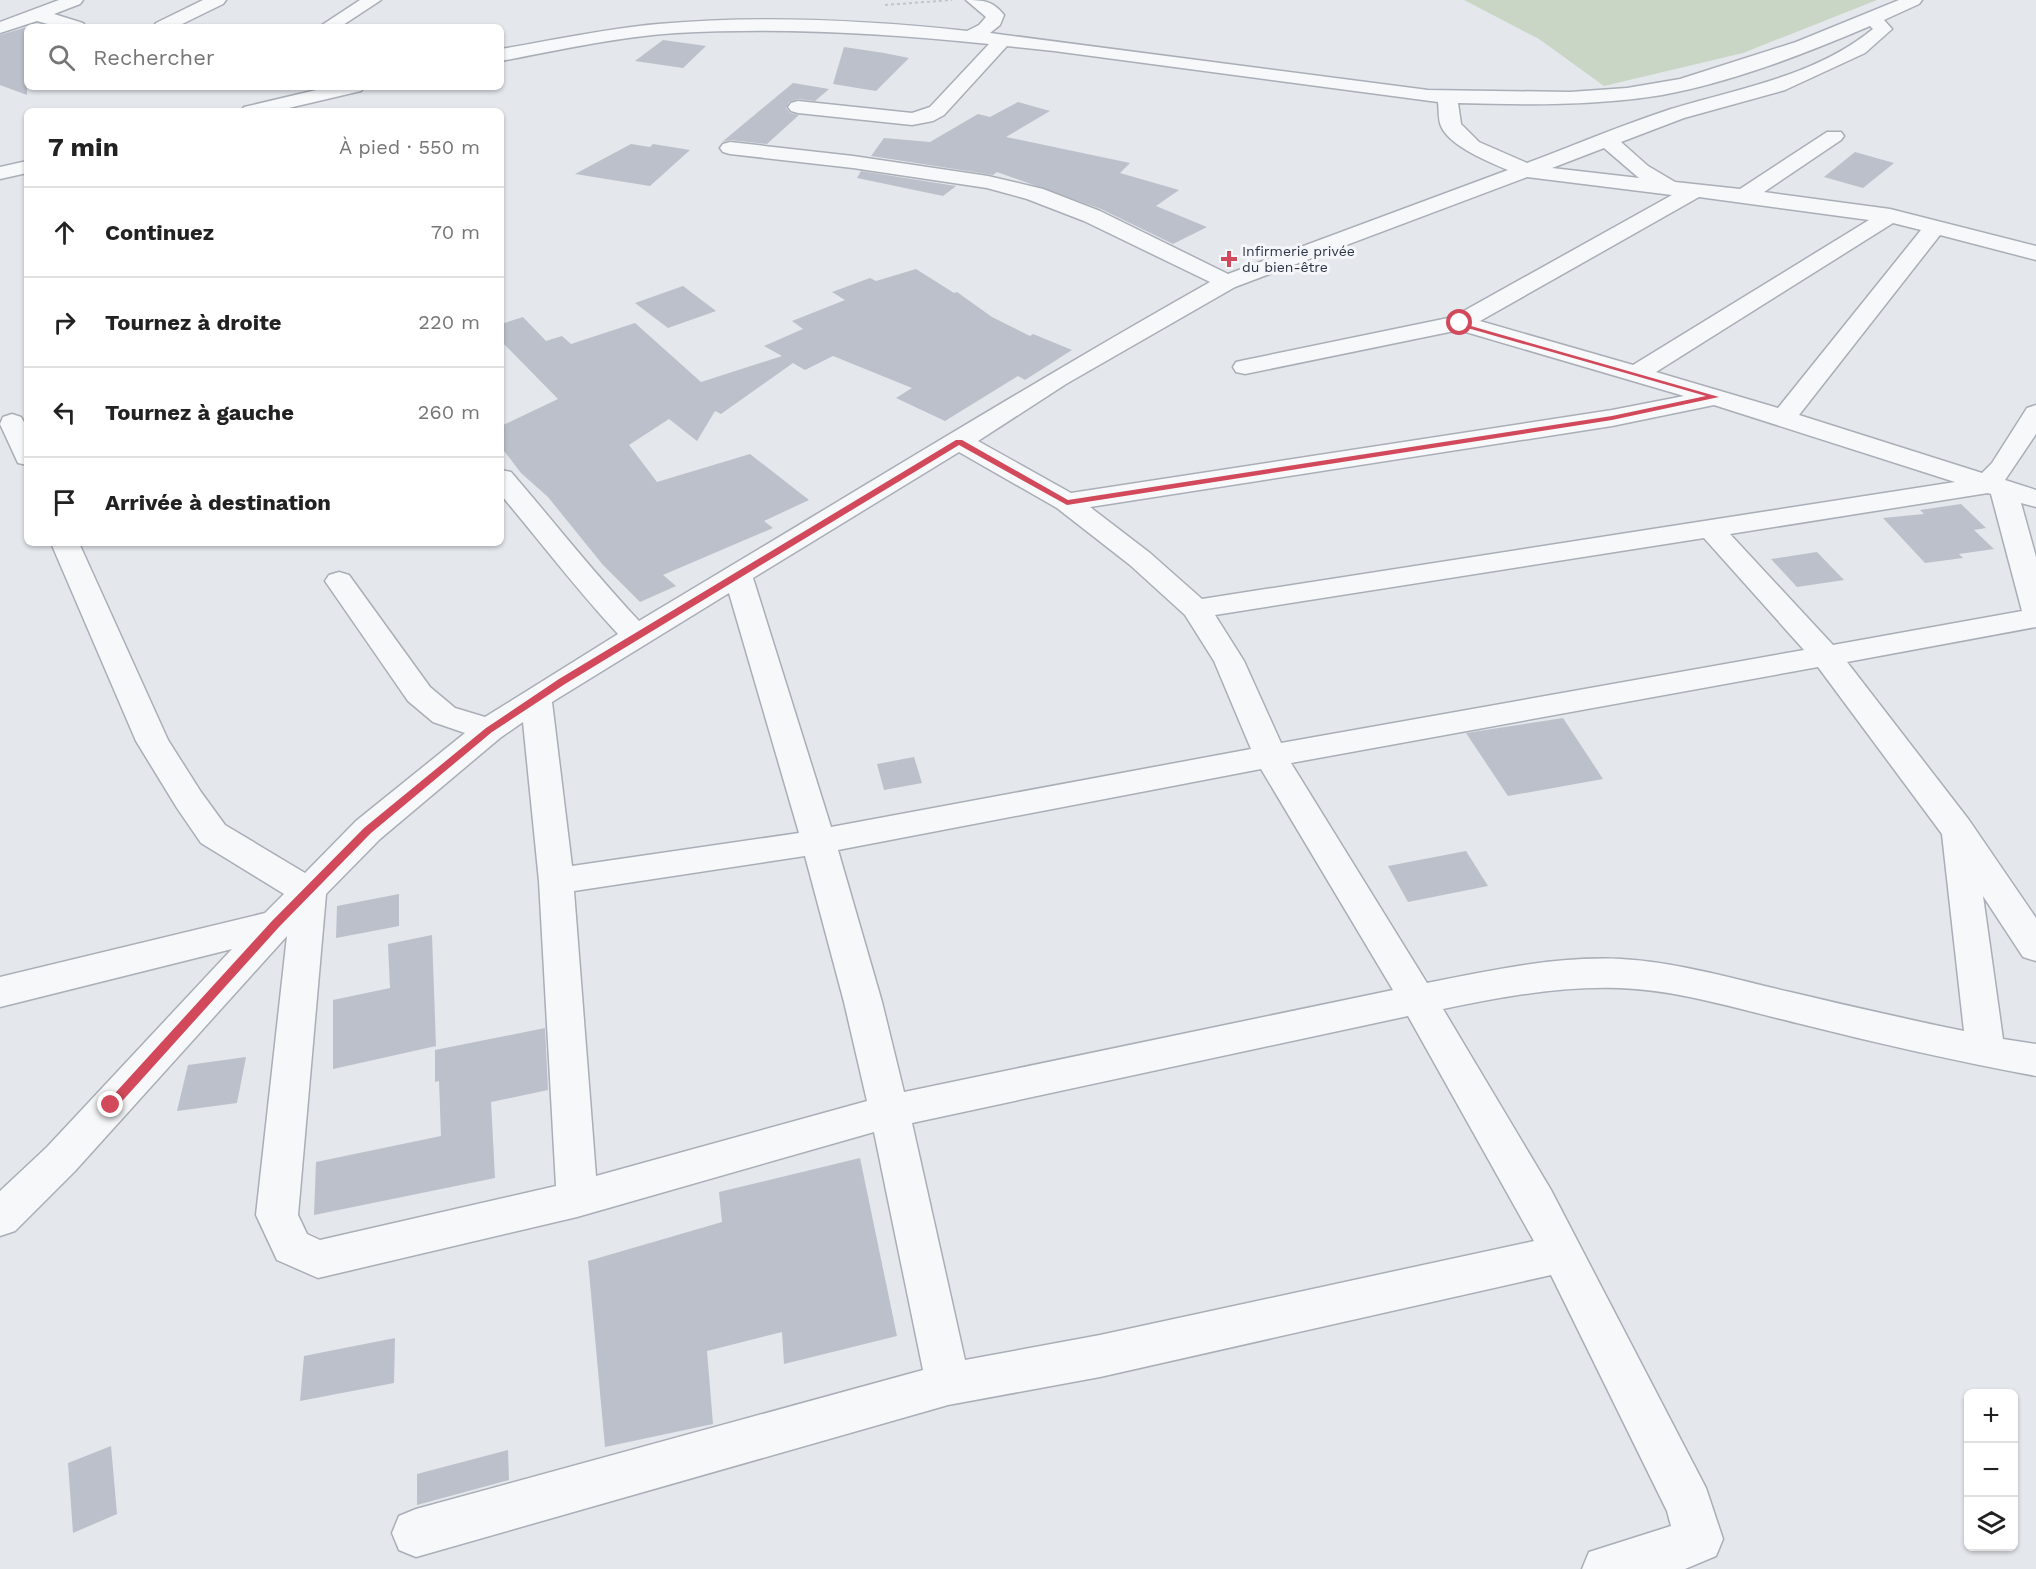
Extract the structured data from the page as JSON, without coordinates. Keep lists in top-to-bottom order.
{
  "places": {
    "health": ["Infirmerie privée du bien-être"]
  },
  "page": {
    "search": "Rechercher",
    "heading": ["7 min", "À pied · 550 m"],
    "list": [
      ["Continuez", "70 m"],
      ["Tournez à droite", "220 m"],
      ["Tournez à gauche", "260 m"],
      "Arrivée à destination"
    ],
    "map_buttons": ["+", "−"]
  }
}
